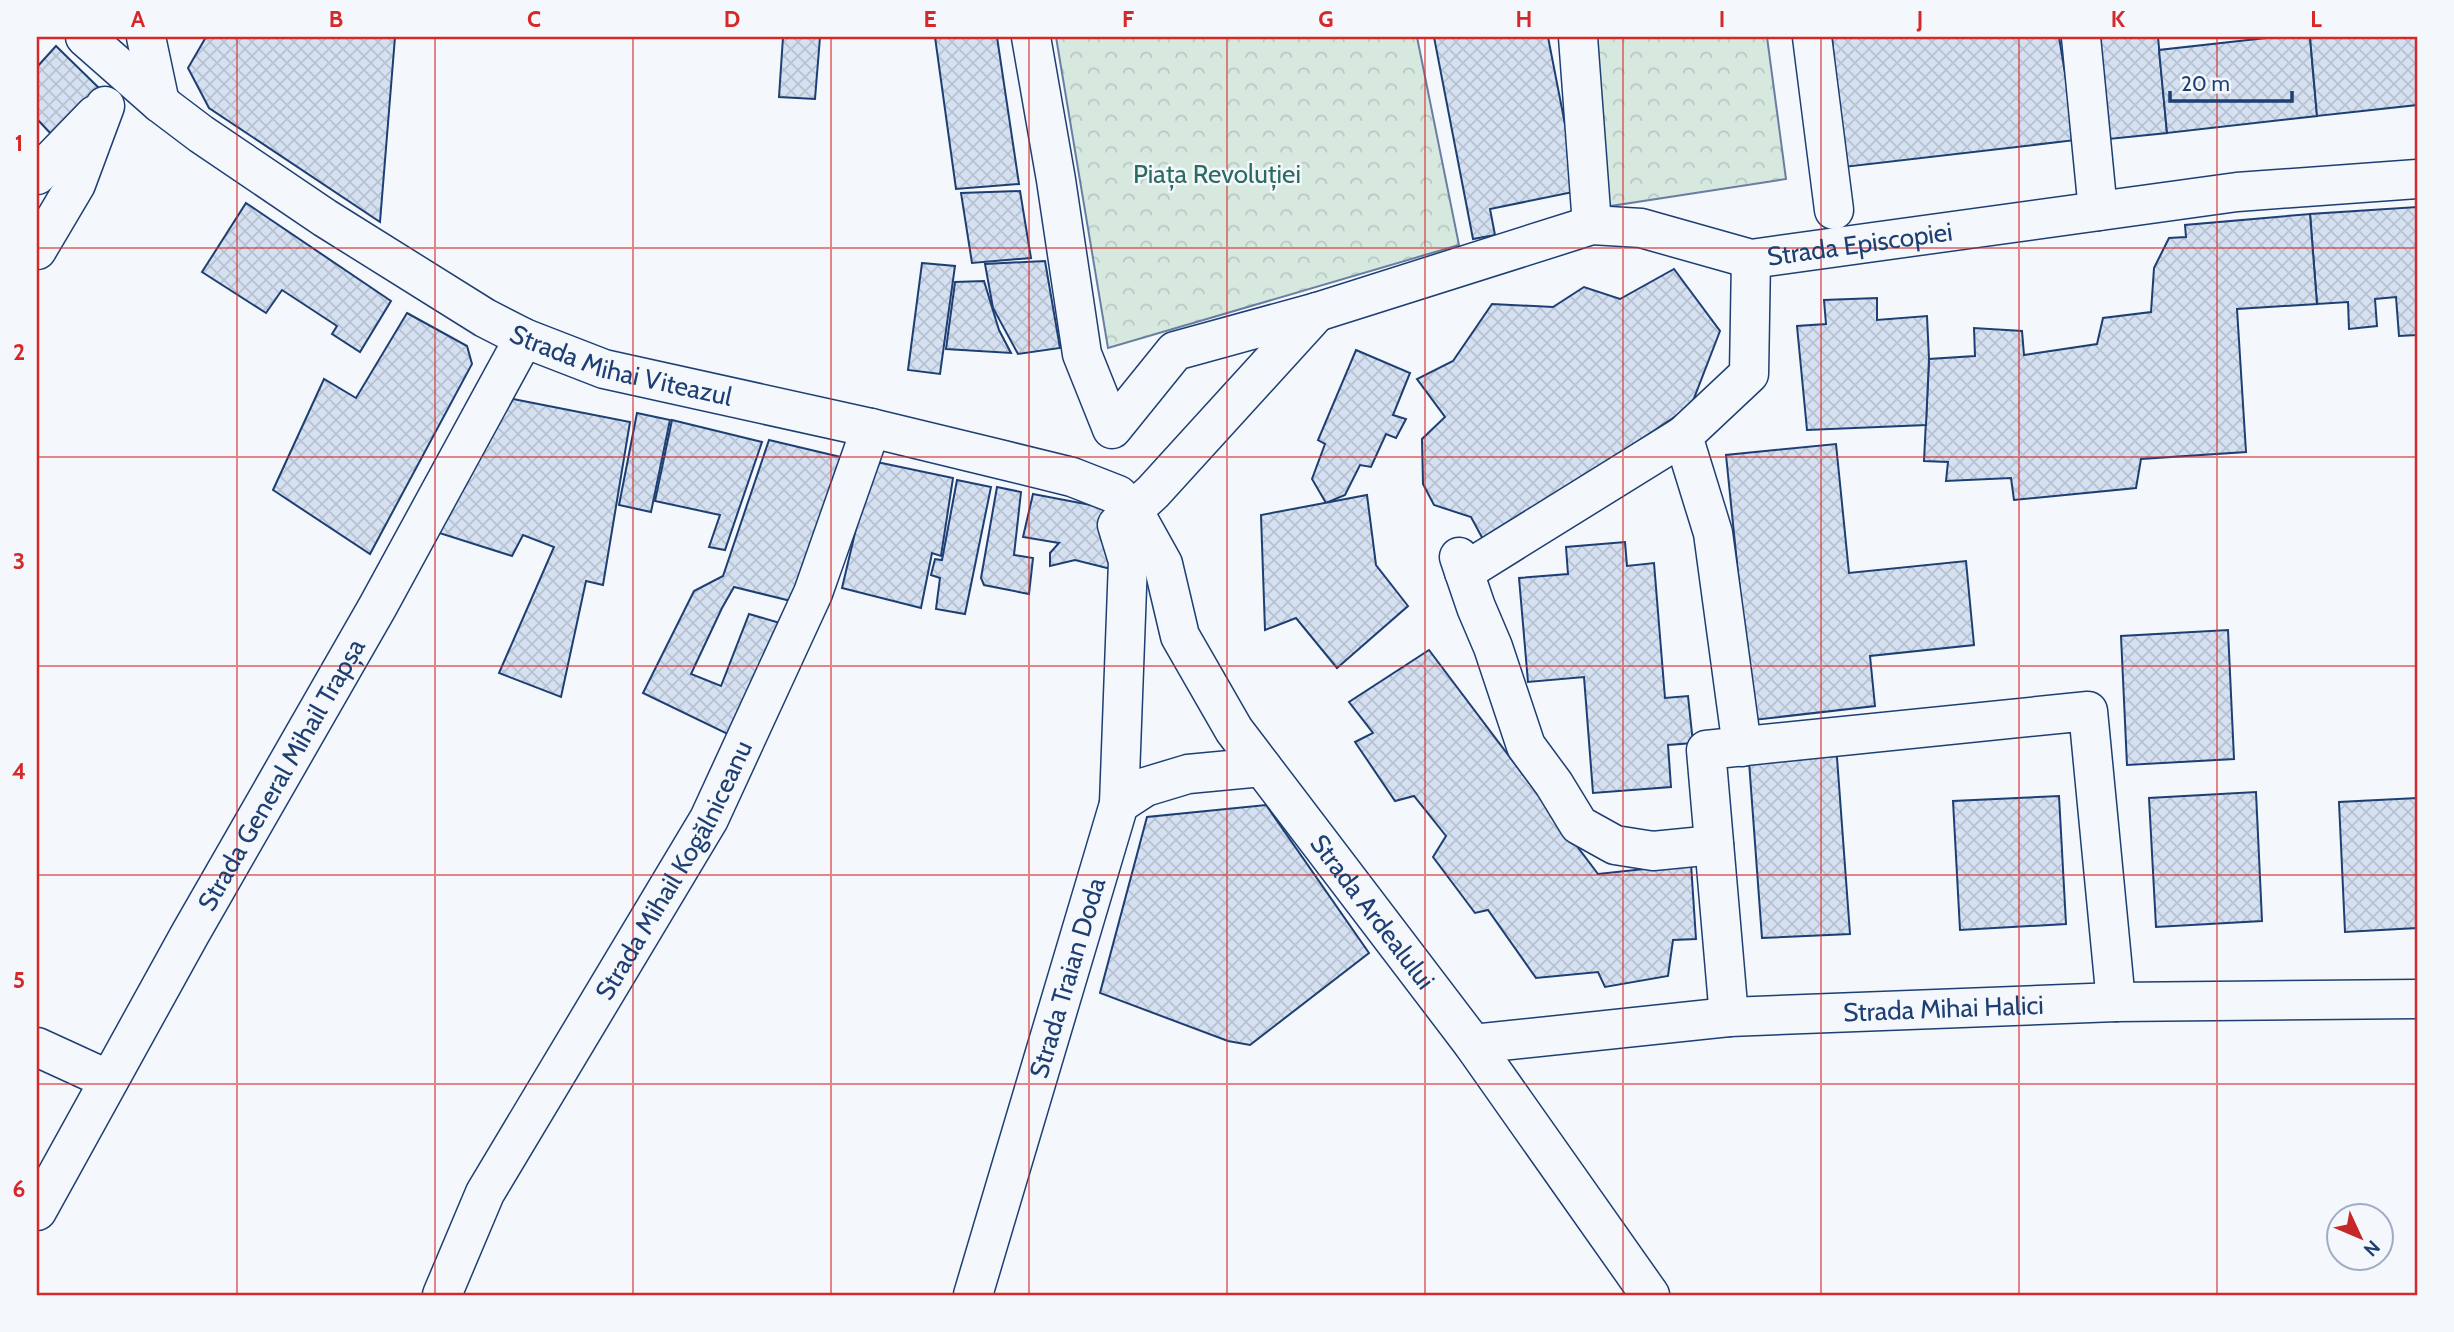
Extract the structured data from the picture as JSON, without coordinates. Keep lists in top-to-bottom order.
{
  "streets": {
    "street": [
      "Strada Episcopiei",
      "Strada Mihai Viteazul",
      "Strada General Mihail Trapșa",
      "Strada Mihail Kogălniceanu",
      "Strada Ardealului",
      "Strada Traian Doda",
      "Strada Mihai Halici"
    ]
  },
  "crossings": [
    ["Strada Mihai Viteazul", "Strada General Mihail Trapșa"],
    ["Strada Mihai Viteazul", "Strada Mihail Kogălniceanu"],
    ["Strada Mihai Viteazul", "Strada Ardealului"],
    ["Strada Mihai Viteazul", "Strada Traian Doda"],
    ["Strada Ardealului", "Strada Traian Doda"],
    ["Strada Ardealului", "Strada Mihai Halici"]
  ],
  "parks": ["Piața Revoluției"],
  "scale_bar": "20 m",
  "north": "bottom right",
  "grid": {
    "columns": [
      "A",
      "B",
      "C",
      "D",
      "E",
      "F",
      "G",
      "H",
      "I",
      "J",
      "K",
      "L"
    ],
    "rows": [
      "1",
      "2",
      "3",
      "4",
      "5",
      "6"
    ]
  }
}
